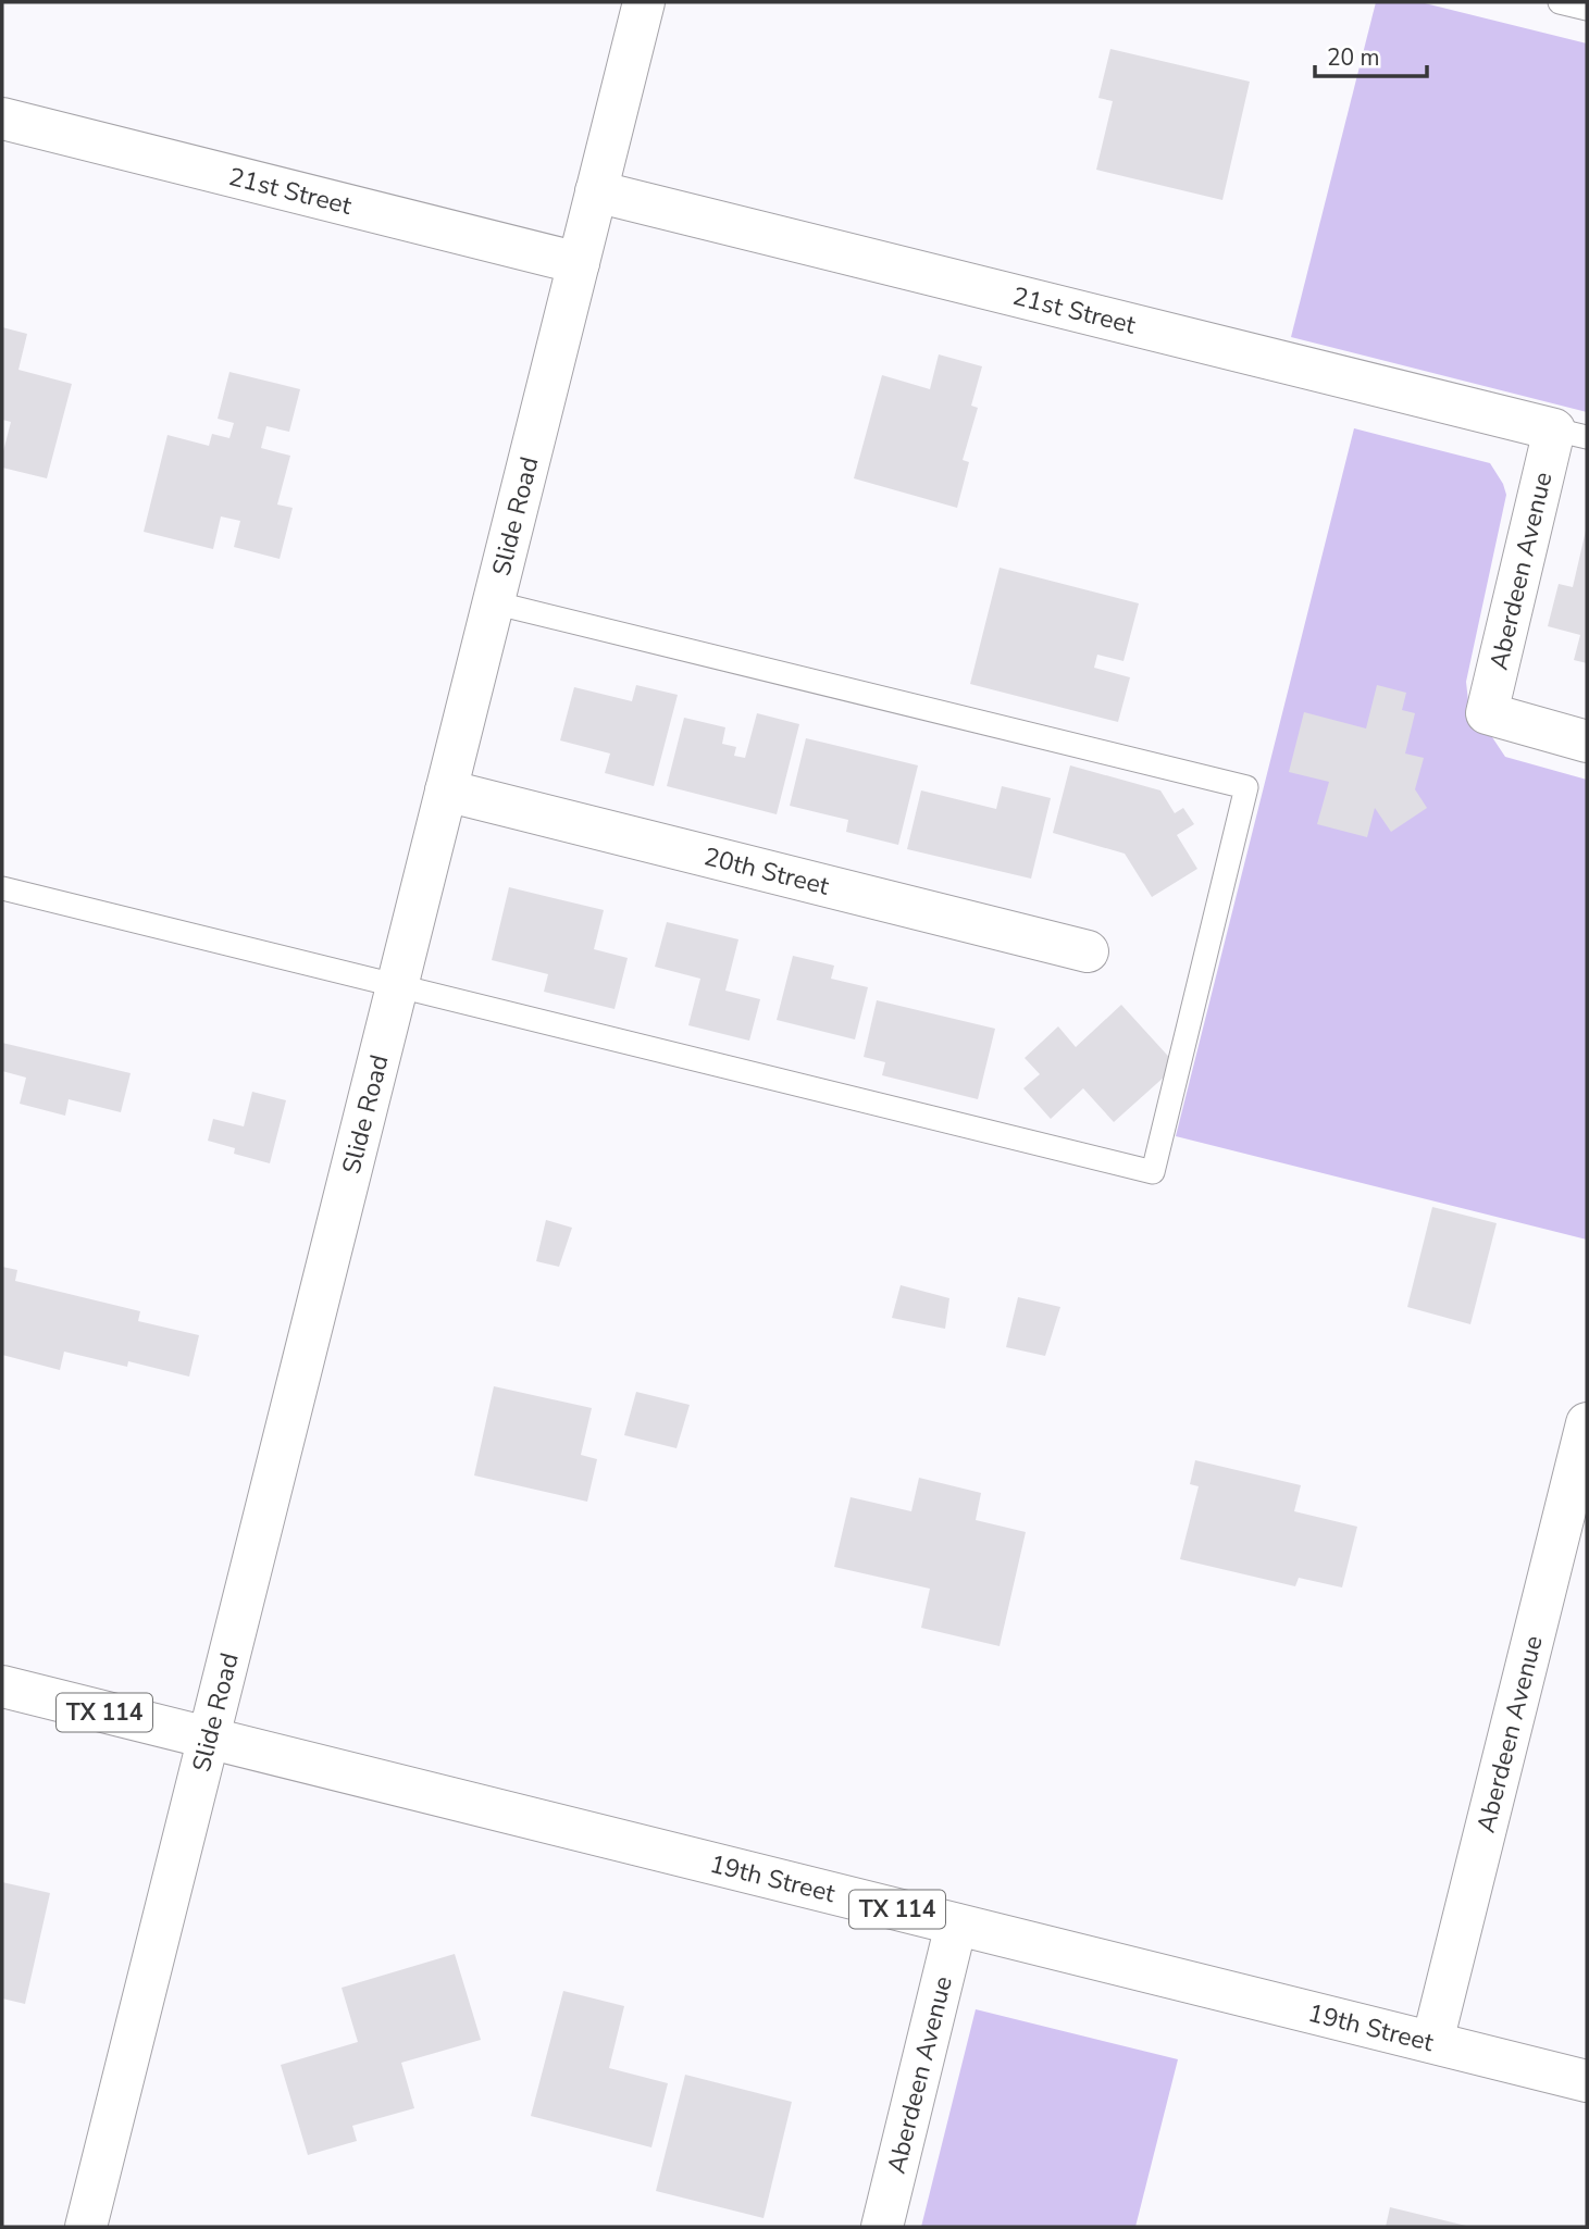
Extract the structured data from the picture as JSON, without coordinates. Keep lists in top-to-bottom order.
{
  "streets": {
    "main road": [
      "21st Street",
      "Slide Road",
      "Aberdeen Avenue",
      "20th Street",
      "TX 114",
      "19th Street"
    ]
  },
  "crossings": [
    ["21st Street", "Slide Road"],
    ["21st Street", "Aberdeen Avenue"],
    ["Slide Road", "20th Street"],
    ["Slide Road", "19th Street"],
    ["Aberdeen Avenue", "19th Street"]
  ],
  "scale_bar": "20 m"
}
